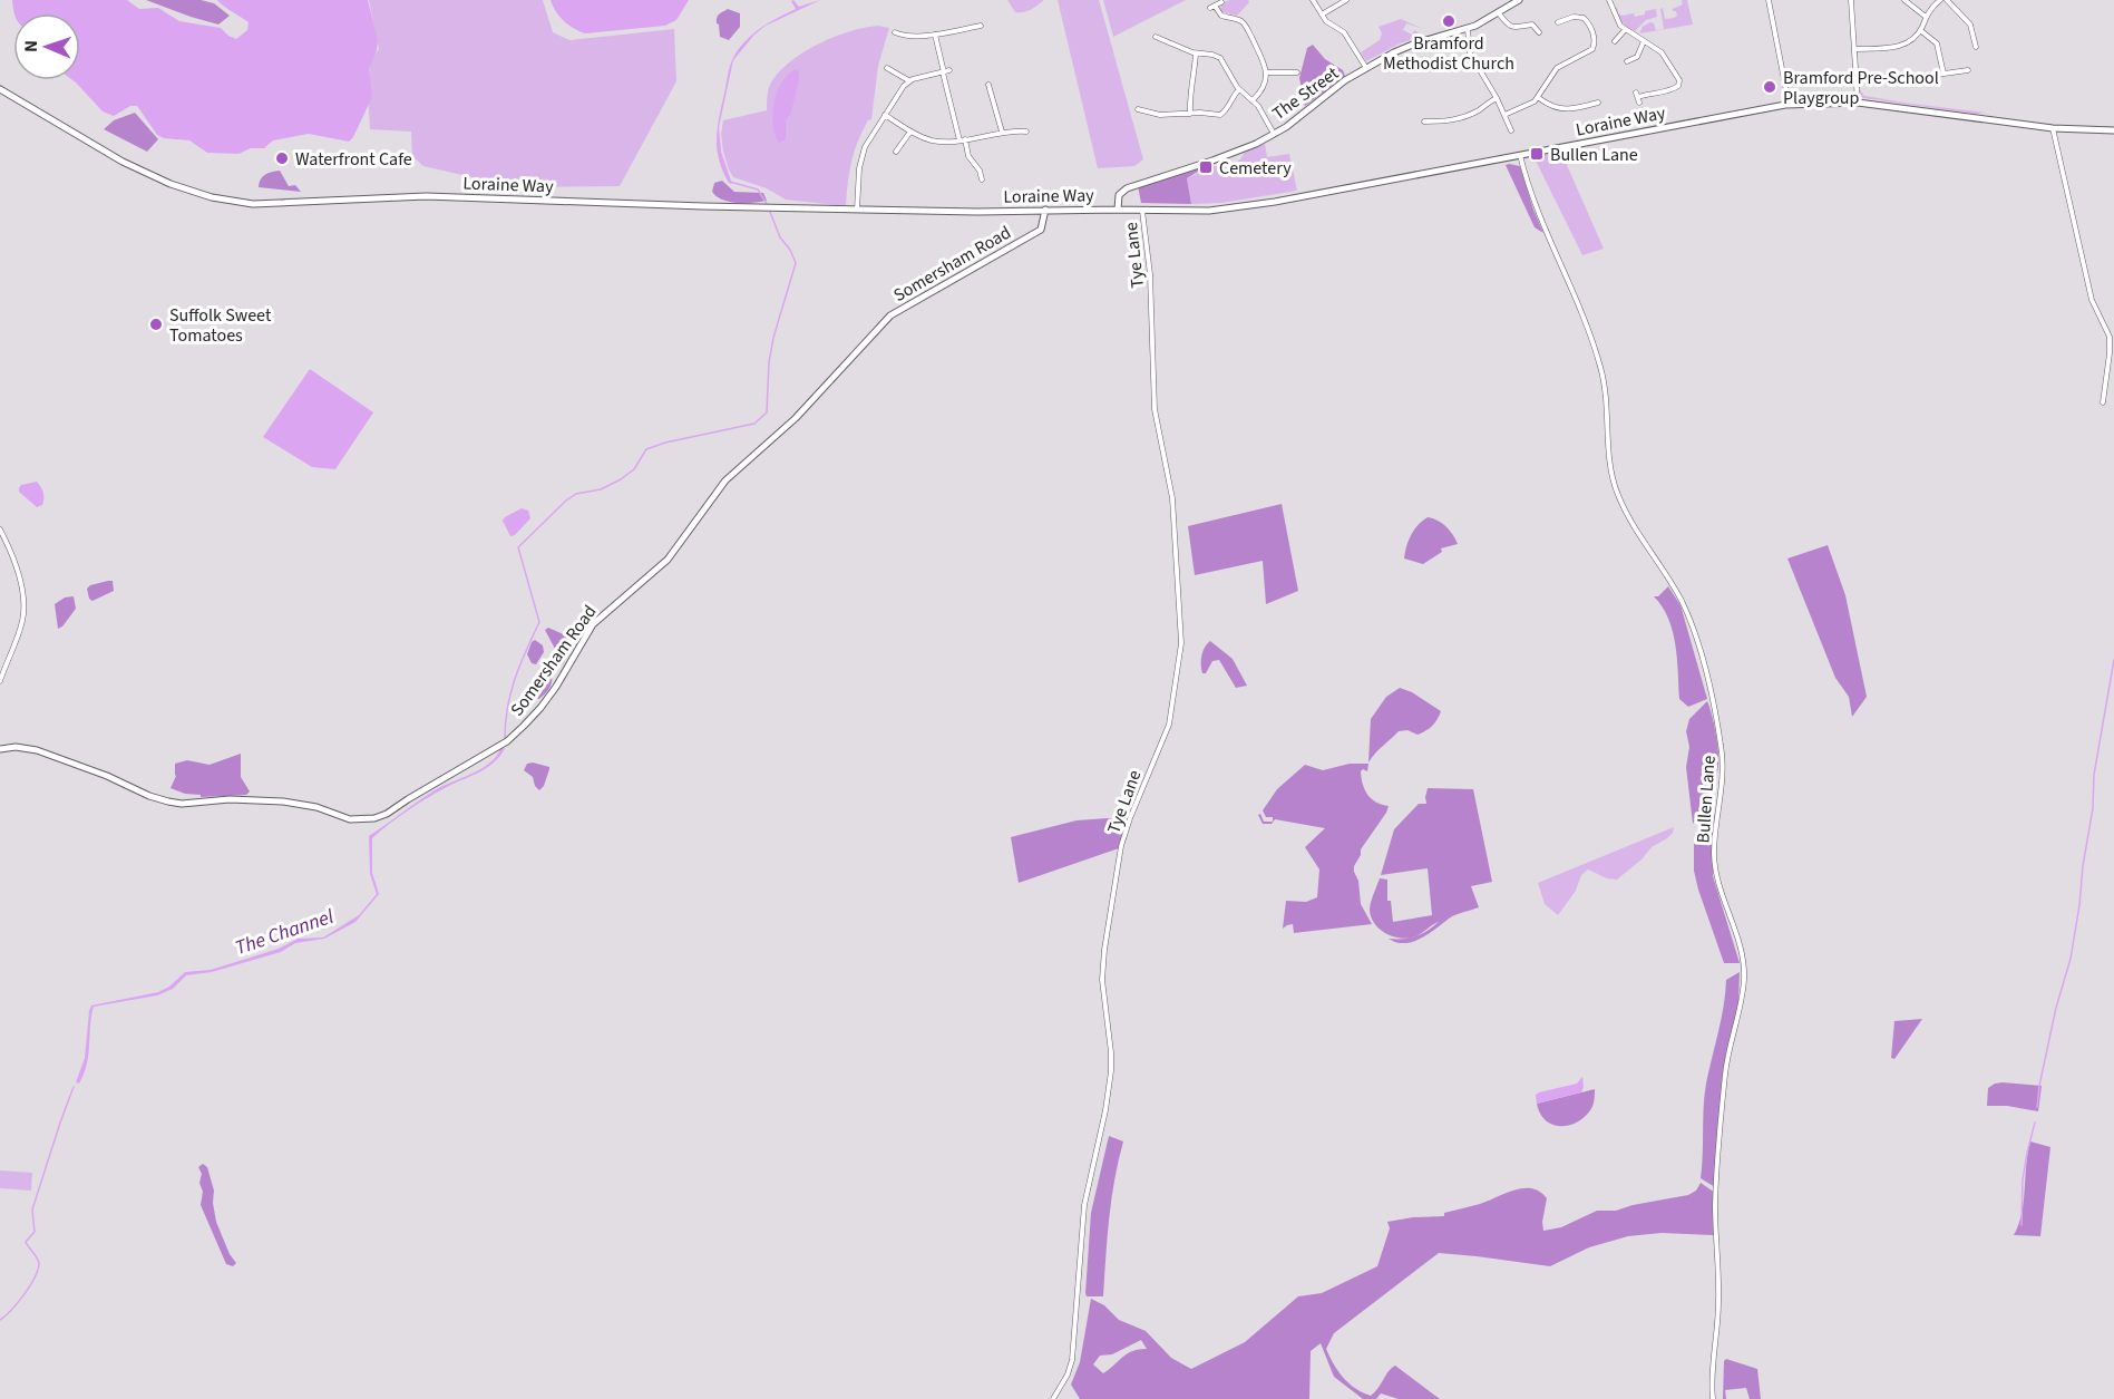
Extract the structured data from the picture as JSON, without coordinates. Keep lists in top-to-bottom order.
{
  "streets": {
    "main road": ["The Street", "Loraine Way", "Somersham Road"],
    "street": ["Tye Lane", "Bullen Lane"]
  },
  "crossings": [
    ["The Street", "Loraine Way"],
    ["Loraine Way", "Tye Lane"],
    ["Loraine Way", "Somersham Road"],
    ["Loraine Way", "Bullen Lane"]
  ],
  "water": ["The Channel"],
  "places": {
    "other": [
      "Bramford Methodist Church",
      "Bramford Pre-School Playgroup",
      "Waterfront Cafe",
      "Suffolk Sweet Tomatoes"
    ],
    "transit": ["Bullen Lane", "Cemetery"]
  },
  "north": "left"
}
